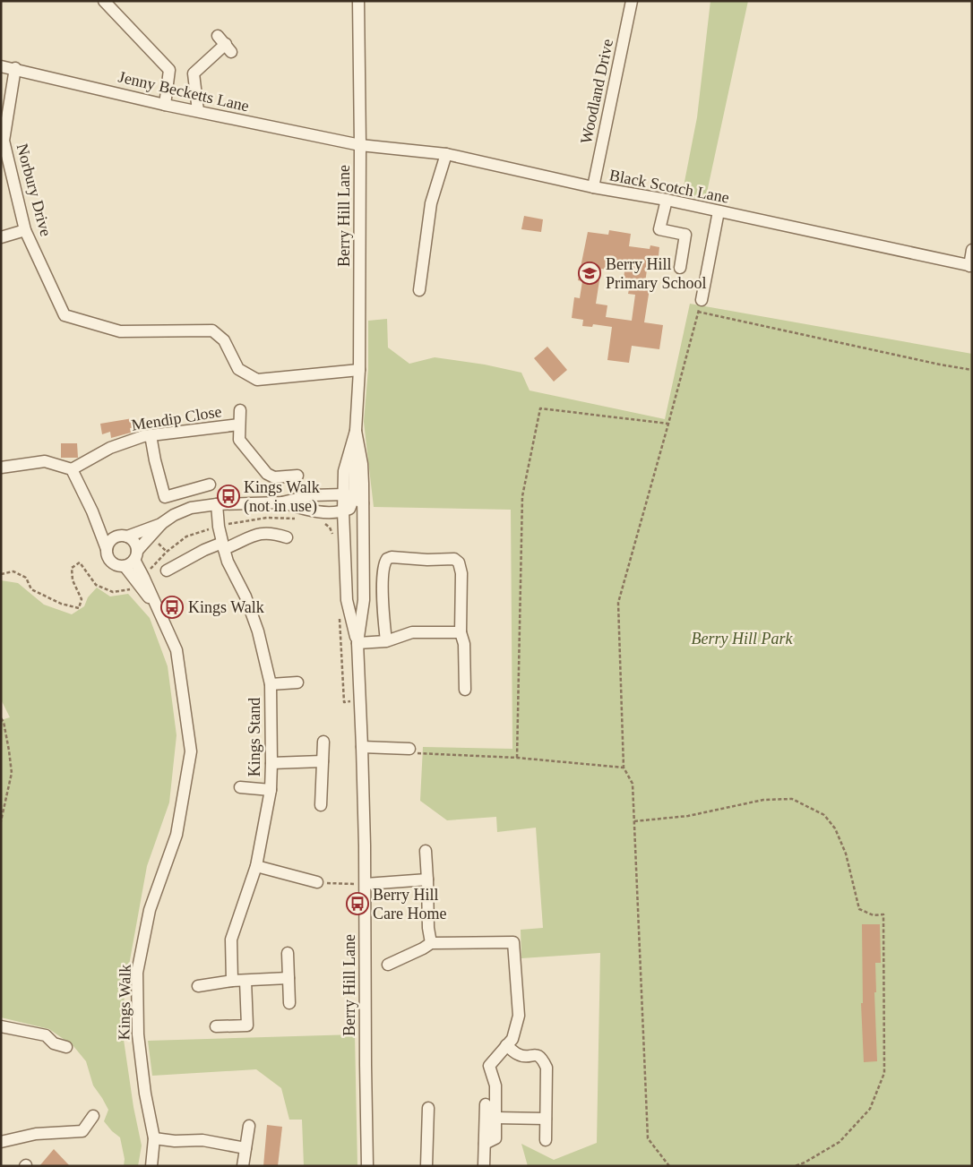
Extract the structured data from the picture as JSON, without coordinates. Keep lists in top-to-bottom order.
{
  "streets": {
    "street": [
      "Jenny Becketts Lane",
      "Woodland Drive",
      "Black Scotch Lane",
      "Norbury Drive",
      "Berry Hill Lane",
      "Mendip Close",
      "Kings Stand",
      "Kings Walk"
    ]
  },
  "crossings": [
    ["Jenny Becketts Lane", "Black Scotch Lane"],
    ["Jenny Becketts Lane", "Norbury Drive"],
    ["Jenny Becketts Lane", "Berry Hill Lane"],
    ["Woodland Drive", "Black Scotch Lane"],
    ["Black Scotch Lane", "Berry Hill Lane"],
    ["Norbury Drive", "Berry Hill Lane"]
  ],
  "parks": ["Berry Hill Park"],
  "places": {
    "school or university": ["Berry Hill Primary School"],
    "bus stop": ["Kings Walk (not in use)", "Kings Walk", "Berry Hill Care Home"]
  }
}
